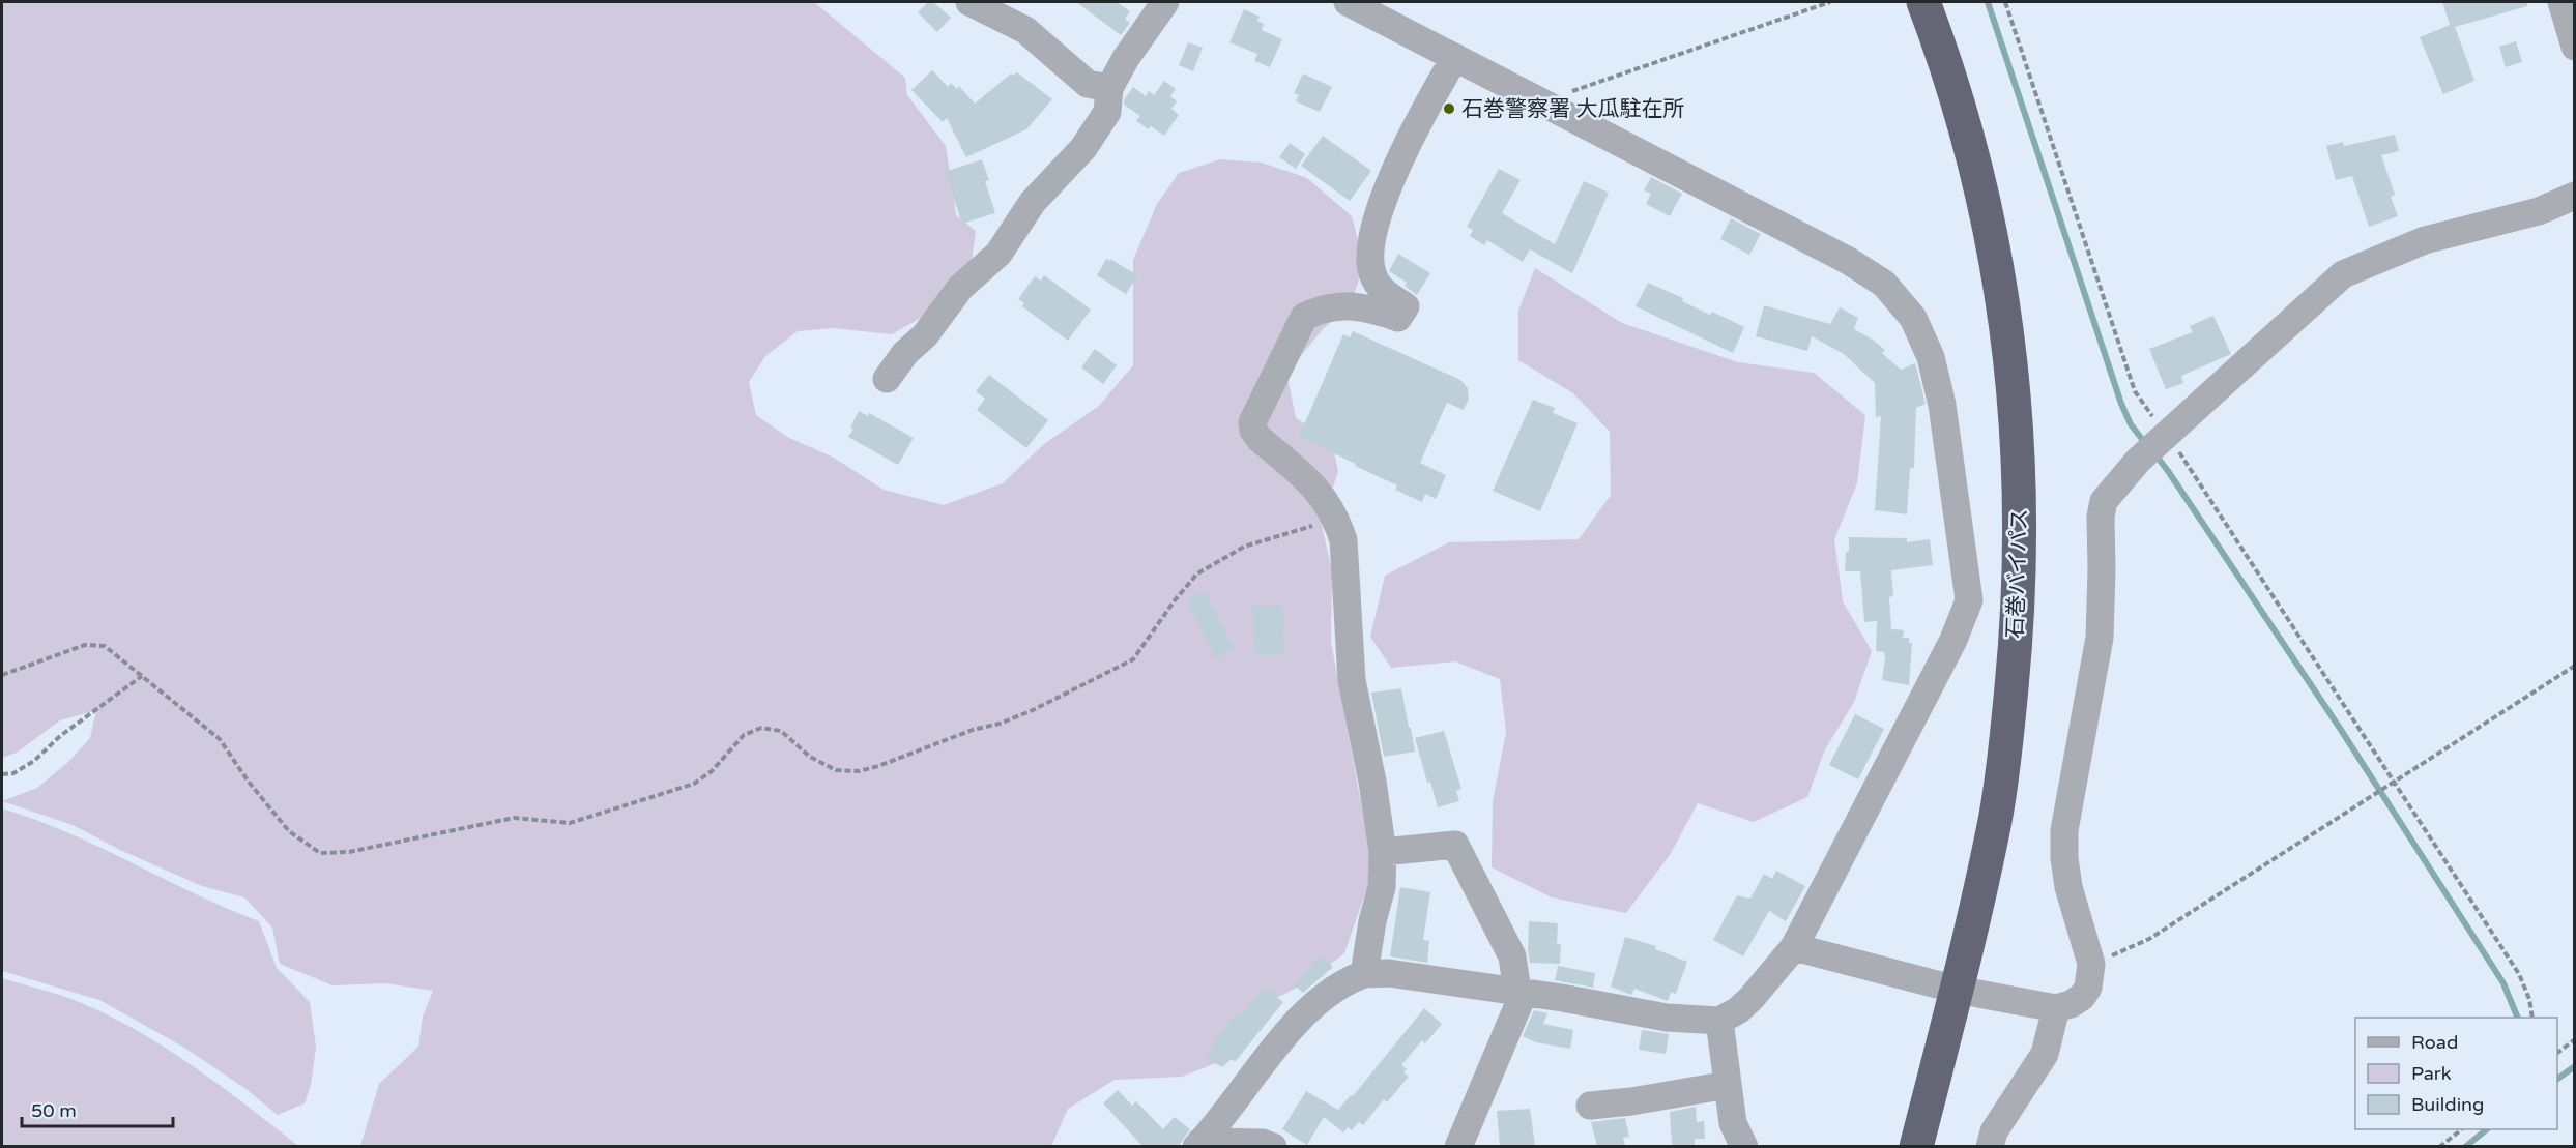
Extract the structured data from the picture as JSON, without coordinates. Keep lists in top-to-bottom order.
{
  "streets": {
    "highway": ["石巻バイパス"]
  },
  "places": ["石巻警察署 大瓜駐在所"],
  "legend": ["Road", "Park", "Building"],
  "scale_bar": "50 m"
}
